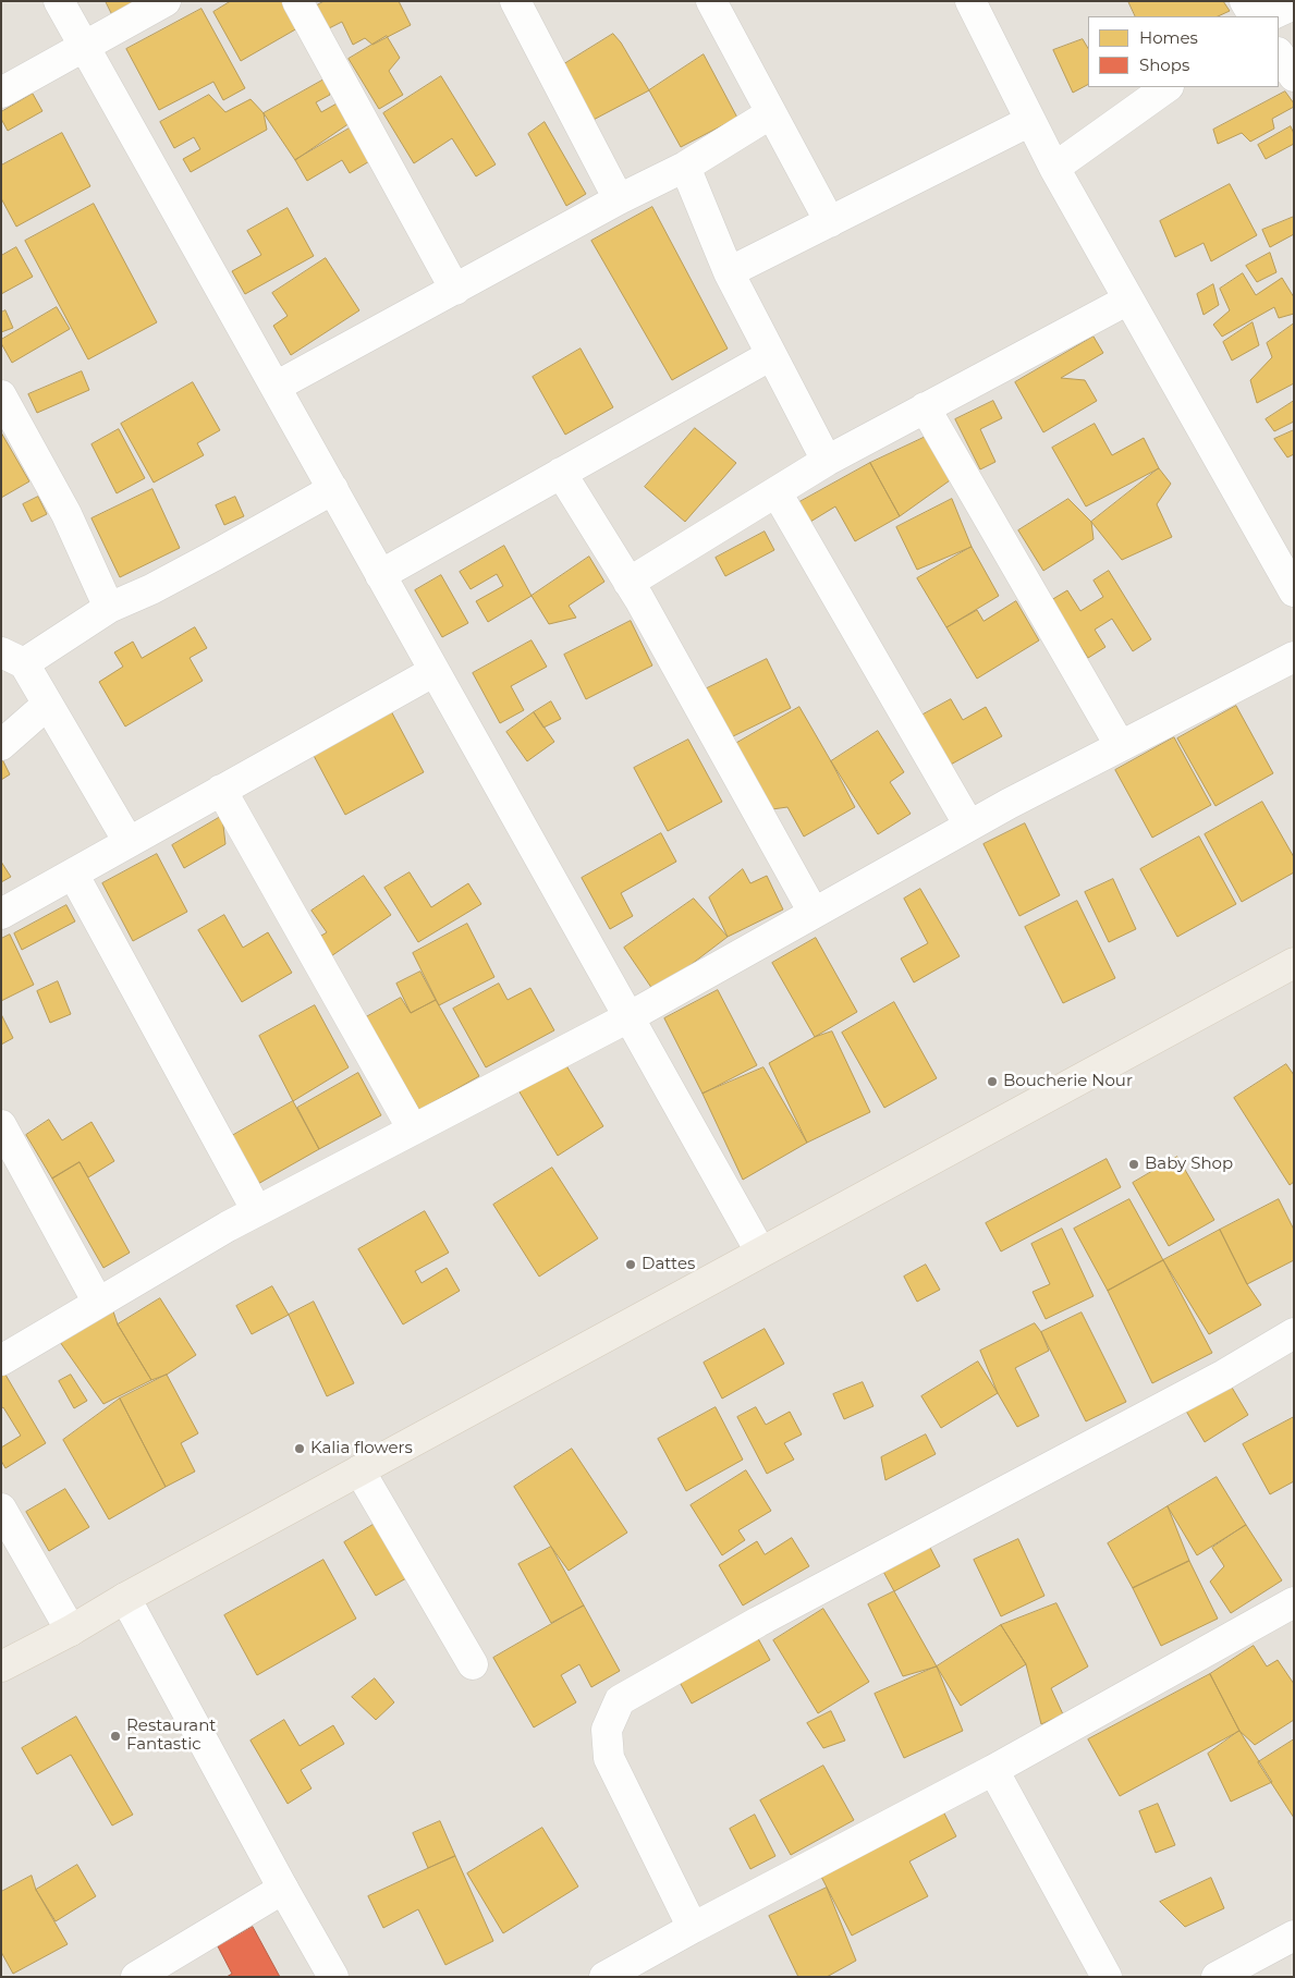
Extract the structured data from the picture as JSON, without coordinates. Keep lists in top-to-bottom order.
{
  "places": [
    "Boucherie Nour",
    "Baby Shop",
    "Dattes",
    "Kalia flowers",
    "Restaurant Fantastic"
  ],
  "legend": ["Homes", "Shops"]
}
